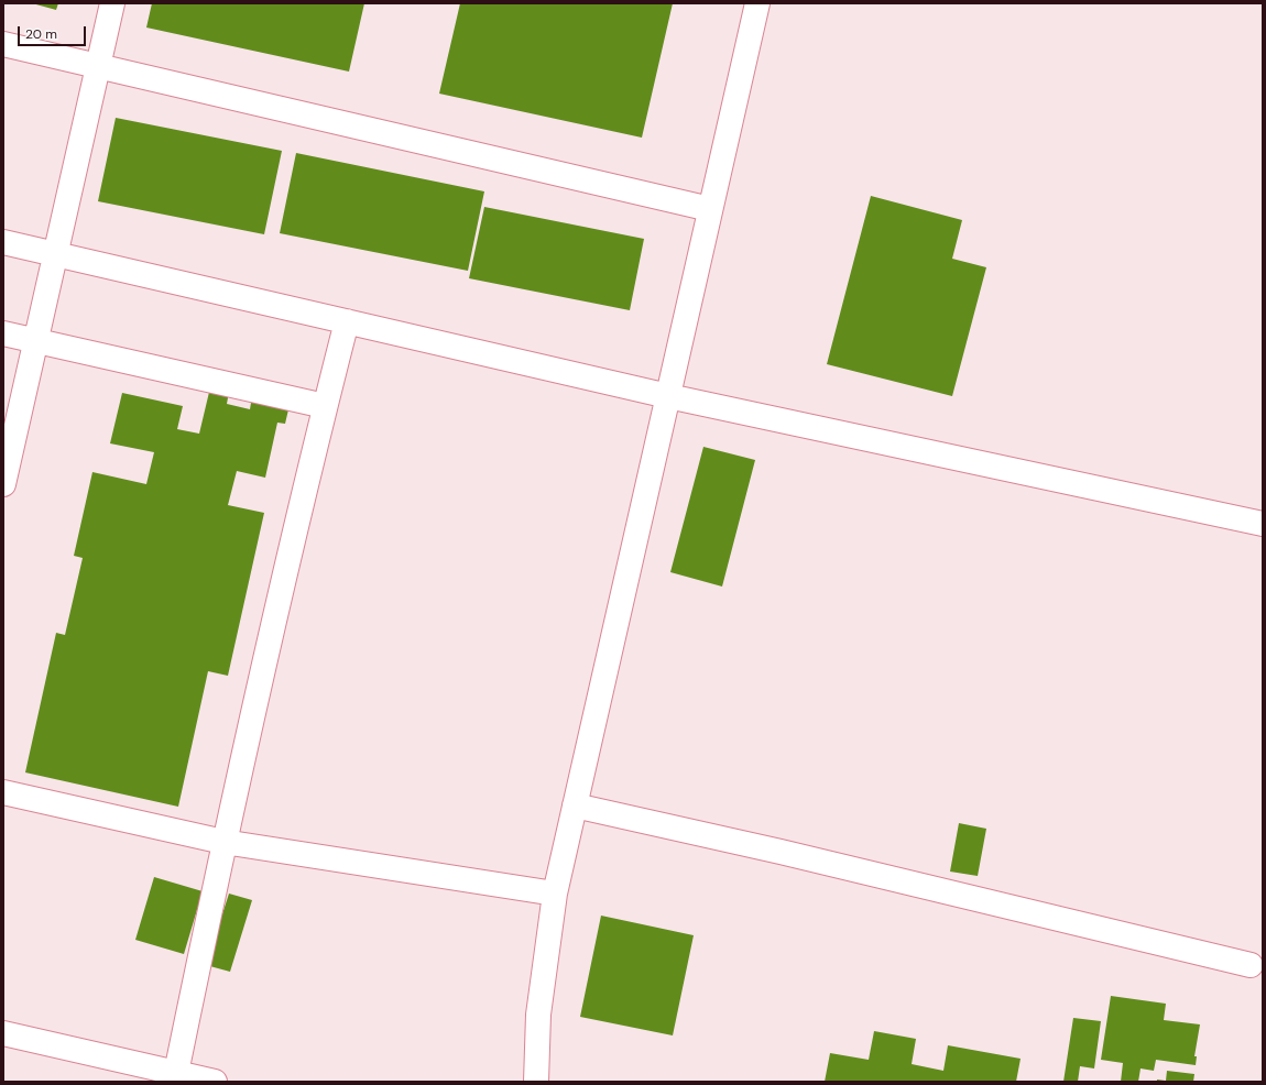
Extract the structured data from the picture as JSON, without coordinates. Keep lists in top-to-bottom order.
{
  "scale_bar": "20 m"
}
